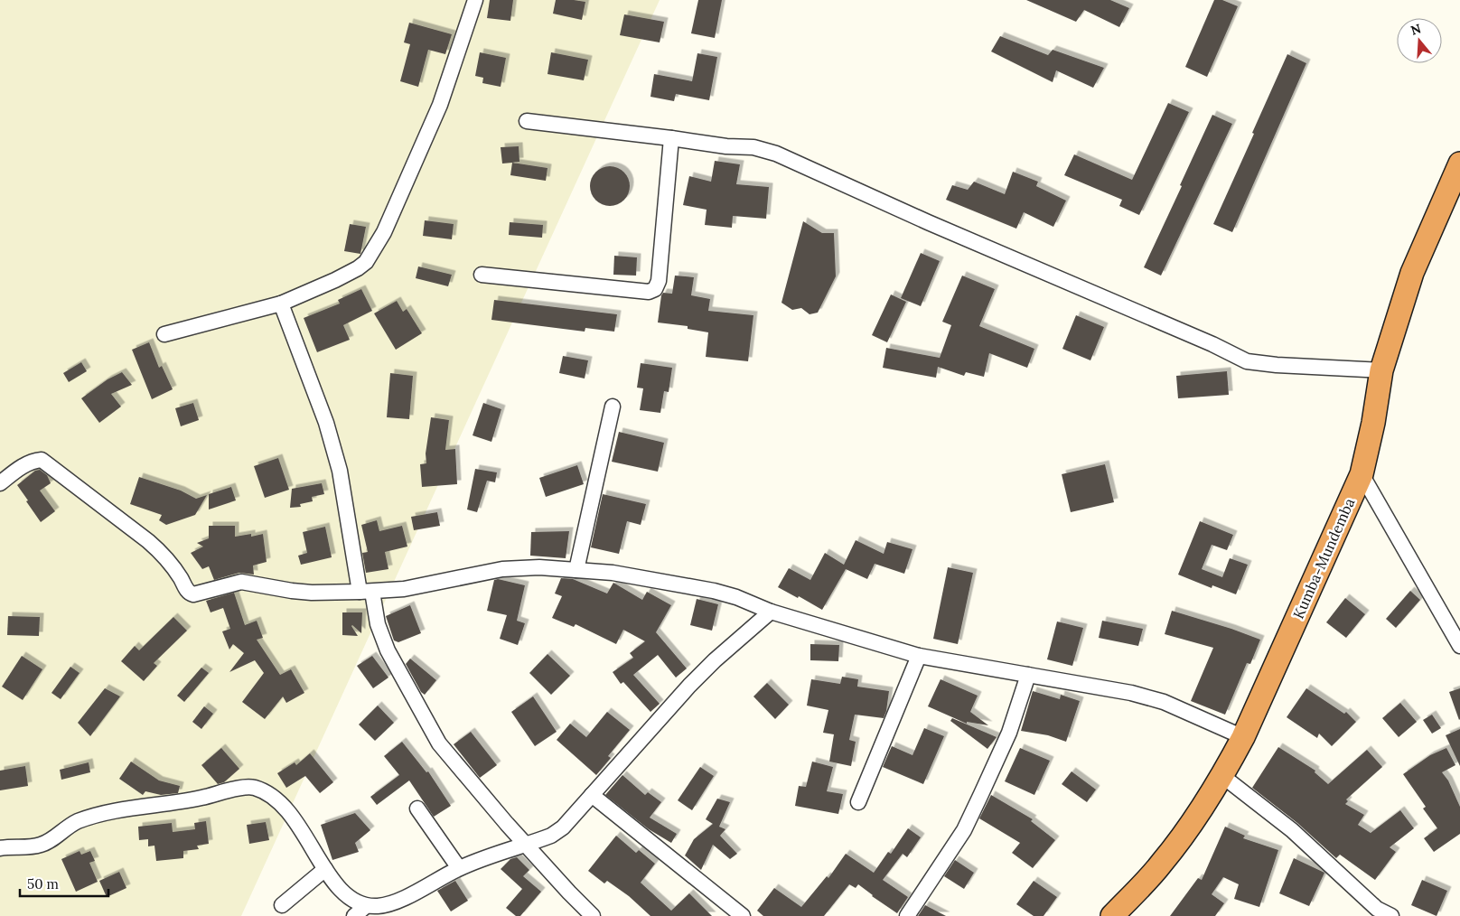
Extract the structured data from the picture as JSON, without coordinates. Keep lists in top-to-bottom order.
{
  "streets": {
    "highway": ["Kumba-Mundemba"]
  },
  "scale_bar": "50 m",
  "north": "top"
}
